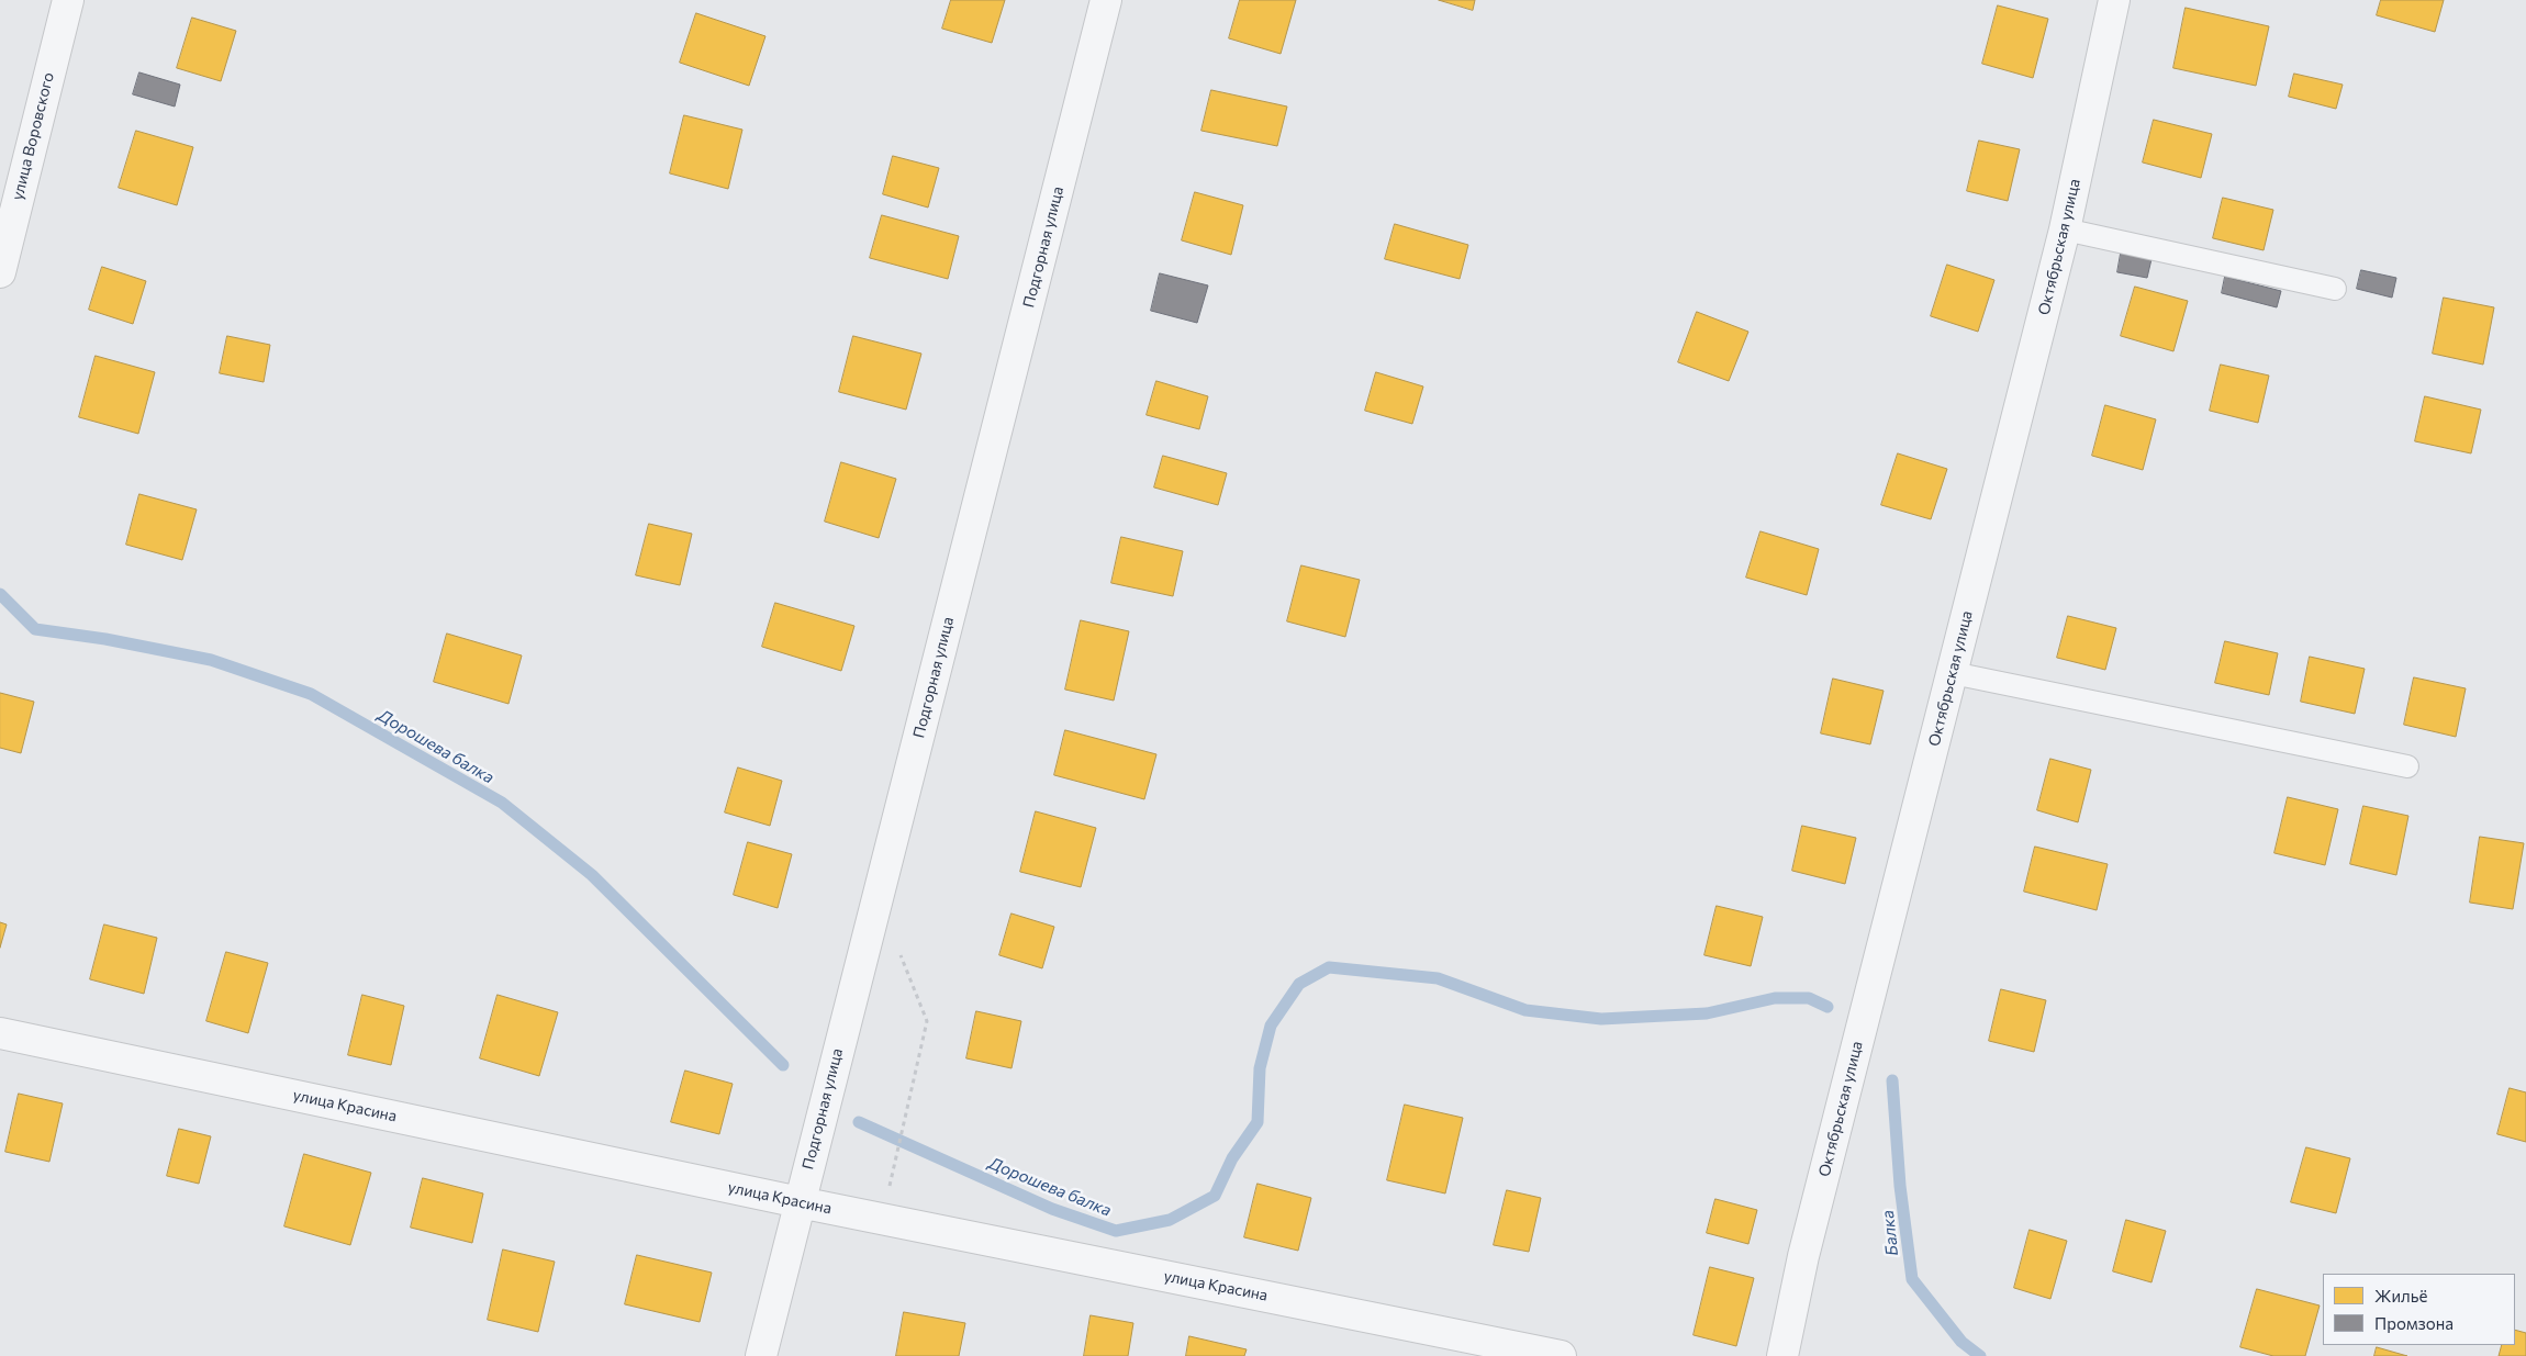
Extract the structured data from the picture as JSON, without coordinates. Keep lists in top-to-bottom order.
{
  "streets": {
    "street": [
      "улица Воровского",
      "Подгорная улица",
      "Октябрьская улица",
      "улица Красина"
    ]
  },
  "crossings": [
    ["Подгорная улица", "улица Красина"]
  ],
  "water": ["Дорошева балка", "Балка"],
  "legend": ["Жильё", "Промзона"]
}
